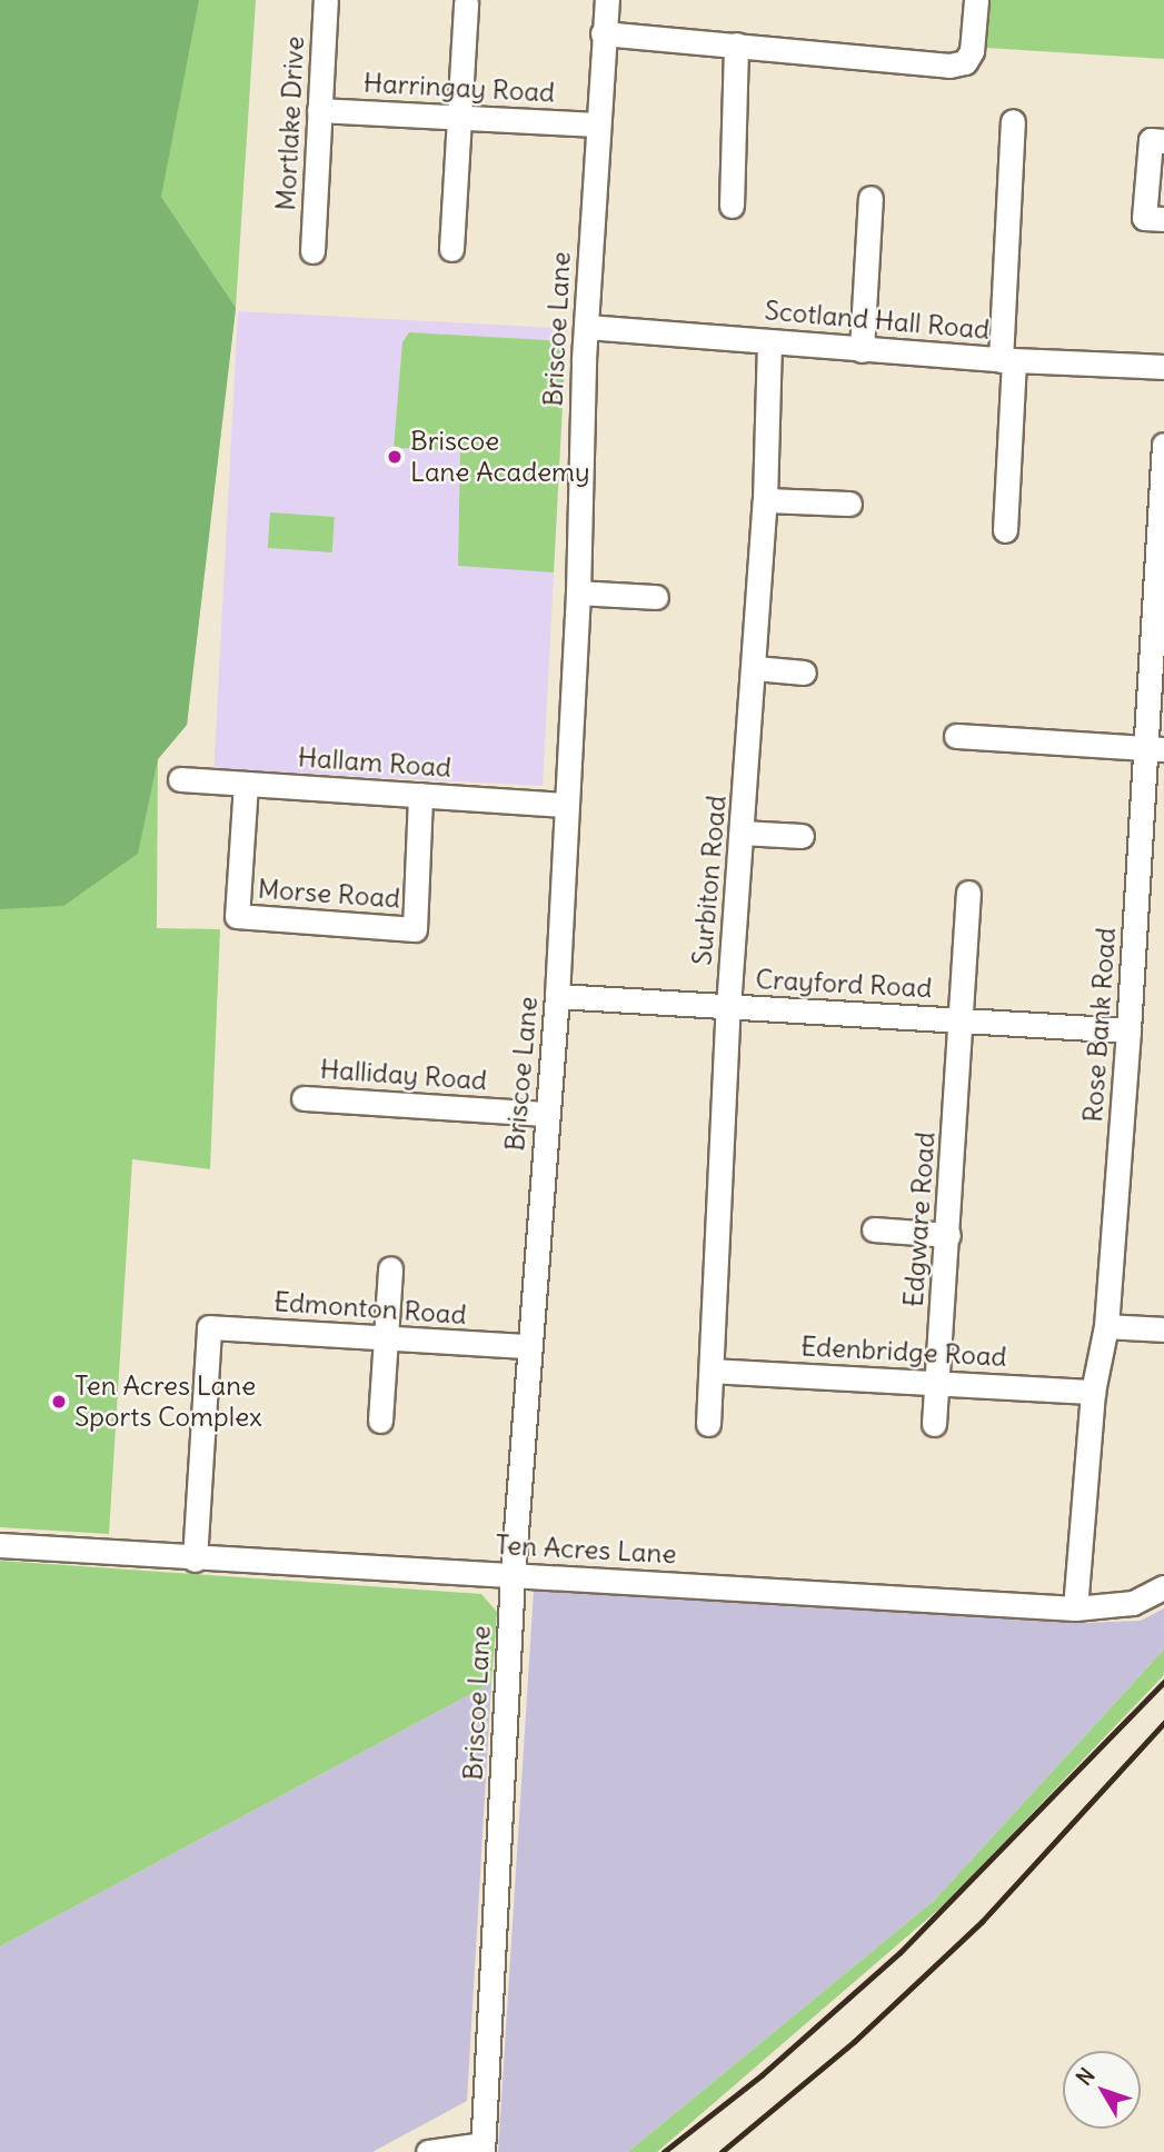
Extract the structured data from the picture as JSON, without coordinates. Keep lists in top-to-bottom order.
{
  "streets": {
    "street": [
      "Harringay Road",
      "Mortlake Drive",
      "Scotland Hall Road",
      "Briscoe Lane",
      "Hallam Road",
      "Surbiton Road",
      "Morse Road",
      "Crayford Road",
      "Rose Bank Road",
      "Halliday Road",
      "Edgware Road",
      "Edmonton Road",
      "Edenbridge Road",
      "Ten Acres Lane"
    ]
  },
  "crossings": [
    ["Harringay Road", "Mortlake Drive"],
    ["Harringay Road", "Briscoe Lane"],
    ["Scotland Hall Road", "Briscoe Lane"],
    ["Scotland Hall Road", "Surbiton Road"],
    ["Briscoe Lane", "Hallam Road"],
    ["Briscoe Lane", "Crayford Road"],
    ["Briscoe Lane", "Halliday Road"],
    ["Briscoe Lane", "Edmonton Road"],
    ["Briscoe Lane", "Ten Acres Lane"],
    ["Hallam Road", "Morse Road"],
    ["Surbiton Road", "Crayford Road"],
    ["Surbiton Road", "Edenbridge Road"],
    ["Crayford Road", "Rose Bank Road"],
    ["Crayford Road", "Edgware Road"],
    ["Rose Bank Road", "Edenbridge Road"],
    ["Rose Bank Road", "Ten Acres Lane"],
    ["Edgware Road", "Edenbridge Road"],
    ["Edmonton Road", "Ten Acres Lane"]
  ],
  "places": ["Briscoe Lane Academy", "Ten Acres Lane Sports Complex"],
  "north": "top left"
}
